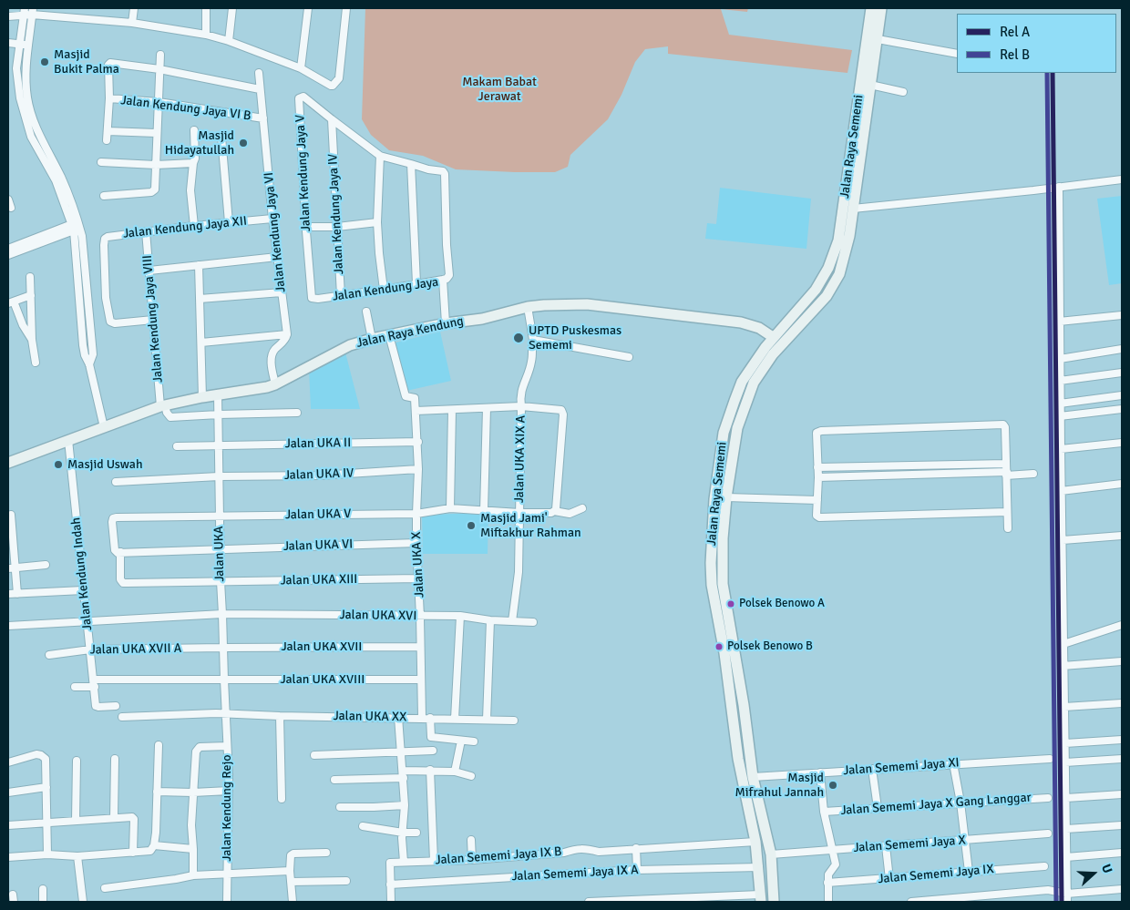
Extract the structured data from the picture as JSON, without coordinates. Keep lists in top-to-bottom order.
{
  "streets": {
    "main road": ["Jalan Raya Sememi", "Jalan Raya Kendung"],
    "street": [
      "Jalan Kendung Jaya VI B",
      "Jalan Kendung Jaya V",
      "Jalan Kendung Jaya IV",
      "Jalan Kendung Jaya XII",
      "Jalan Kendung Jaya VI",
      "Jalan Kendung Jaya",
      "Jalan Kendung Jaya VIII",
      "Jalan UKA II",
      "Jalan UKA XIX A",
      "Jalan UKA IV",
      "Jalan UKA V",
      "Jalan UKA VI",
      "Jalan UKA",
      "Jalan UKA X",
      "Jalan Kendung Indah",
      "Jalan UKA XIII",
      "Jalan UKA XVI",
      "Jalan UKA XVII",
      "Jalan UKA XVII A",
      "Jalan UKA XVIII",
      "Jalan UKA XX",
      "Jalan Sememi Jaya XI",
      "Jalan Sememi Jaya X Gang Langgar",
      "Jalan Kendung Rejo",
      "Jalan Sememi Jaya X",
      "Jalan Sememi Jaya IX B",
      "Jalan Sememi Jaya IX A",
      "Jalan Sememi Jaya IX"
    ]
  },
  "crossings": [
    ["Jalan Kendung Jaya VI B", "Jalan Kendung Jaya VI"],
    ["Jalan Raya Sememi", "Jalan Raya Kendung"],
    ["Jalan Raya Sememi", "Jalan Sememi Jaya XI"],
    ["Jalan Raya Sememi", "Jalan Sememi Jaya X"],
    ["Jalan Raya Sememi", "Jalan Sememi Jaya IX B"],
    ["Jalan Raya Sememi", "Jalan Sememi Jaya IX A"],
    ["Jalan Kendung Jaya V", "Jalan Kendung Jaya IV"],
    ["Jalan Kendung Jaya V", "Jalan Kendung Jaya"],
    ["Jalan Kendung Jaya IV", "Jalan Kendung Jaya"],
    ["Jalan Kendung Jaya XII", "Jalan Kendung Jaya VI"],
    ["Jalan Kendung Jaya XII", "Jalan Kendung Jaya VIII"],
    ["Jalan Kendung Jaya", "Jalan Raya Kendung"],
    ["Jalan Kendung Jaya VIII", "Jalan Raya Kendung"],
    ["Jalan Raya Kendung", "Jalan UKA XIX A"],
    ["Jalan Raya Kendung", "Jalan UKA"],
    ["Jalan Raya Kendung", "Jalan Kendung Indah"],
    ["Jalan UKA II", "Jalan UKA"],
    ["Jalan UKA II", "Jalan UKA X"],
    ["Jalan UKA XIX A", "Jalan UKA V"],
    ["Jalan UKA XIX A", "Jalan UKA XVI"],
    ["Jalan UKA IV", "Jalan UKA"],
    ["Jalan UKA IV", "Jalan UKA X"],
    ["Jalan UKA V", "Jalan UKA VI"],
    ["Jalan UKA V", "Jalan UKA"],
    ["Jalan UKA V", "Jalan UKA X"],
    ["Jalan UKA V", "Jalan UKA XIII"],
    ["Jalan UKA VI", "Jalan UKA"],
    ["Jalan UKA VI", "Jalan UKA X"],
    ["Jalan UKA VI", "Jalan UKA XIII"],
    ["Jalan UKA", "Jalan UKA XIII"],
    ["Jalan UKA", "Jalan UKA XVI"],
    ["Jalan UKA", "Jalan UKA XVII"],
    ["Jalan UKA", "Jalan UKA XVII A"],
    ["Jalan UKA", "Jalan UKA XVIII"],
    ["Jalan UKA", "Jalan UKA XX"],
    ["Jalan UKA", "Jalan Kendung Rejo"],
    ["Jalan UKA X", "Jalan UKA XIII"],
    ["Jalan UKA X", "Jalan UKA XVI"],
    ["Jalan UKA X", "Jalan UKA XVII"],
    ["Jalan UKA X", "Jalan UKA XVIII"],
    ["Jalan UKA X", "Jalan UKA XX"],
    ["Jalan Kendung Indah", "Jalan UKA XVI"],
    ["Jalan Kendung Indah", "Jalan UKA XVII A"],
    ["Jalan Kendung Indah", "Jalan UKA XVIII"],
    ["Jalan UKA XVII", "Jalan UKA XVII A"],
    ["Jalan UKA XX", "Jalan Kendung Rejo"],
    ["Jalan Sememi Jaya XI", "Jalan Sememi Jaya X Gang Langgar"],
    ["Jalan Sememi Jaya X Gang Langgar", "Jalan Sememi Jaya X"],
    ["Jalan Sememi Jaya X Gang Langgar", "Jalan Sememi Jaya IX"]
  ],
  "parks": ["Makam Babat Jerawat"],
  "places": [
    "Masjid Bukit Palma",
    "Masjid Hidayatullah",
    "UPTD Puskesmas Sememi",
    "Masjid Uswah",
    "Masjid Jami' Miftakhur Rahman",
    "Polsek Benowo A",
    "Polsek Benowo B",
    "Masjid Mifrahul Jannah"
  ],
  "lines": ["rail line A", "rail line B"],
  "legend": ["Rel A", "Rel B"],
  "north": "right"
}
